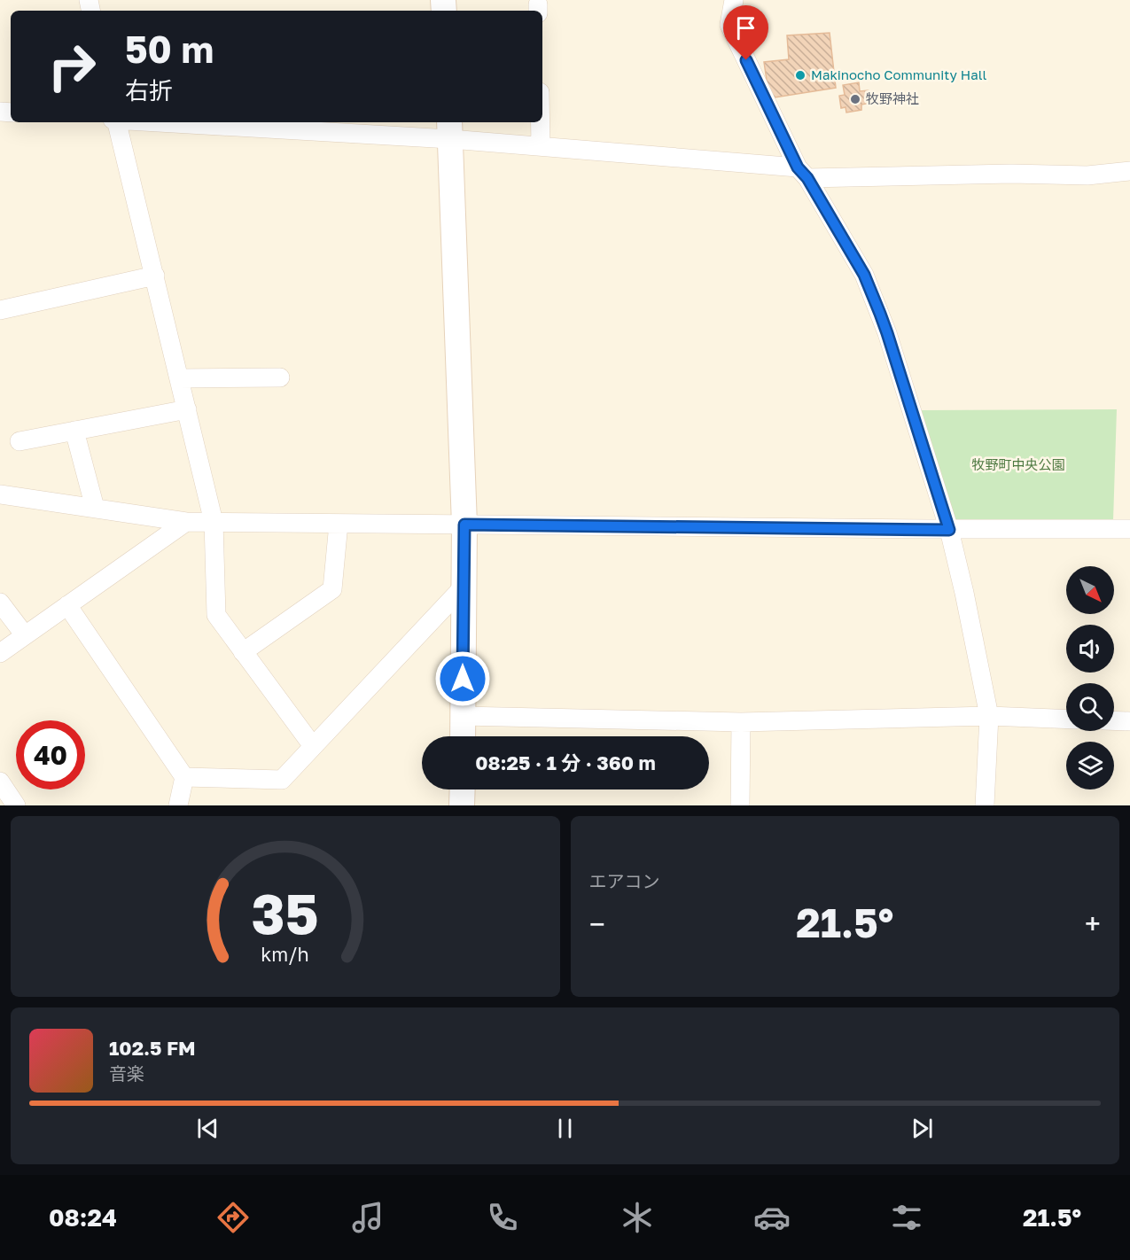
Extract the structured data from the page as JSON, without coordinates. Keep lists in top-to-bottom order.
{
  "parks": ["牧野町中央公園"],
  "places": ["Makinocho Community Hall", "牧野神社"],
  "north": "bottom right",
  "page": {
    "turn": ["50 m", "右折"],
    "limit": "40",
    "trip": "08:25 · 1 分 · 360 m",
    "tile": "エアコン",
    "heat": ["−", "21.5°", "+"],
    "song": ["102.5 FM", "音楽"],
    "tabs": ["08:24", "21.5°"],
    "gauge": ["35", "km/h"]
  }
}
